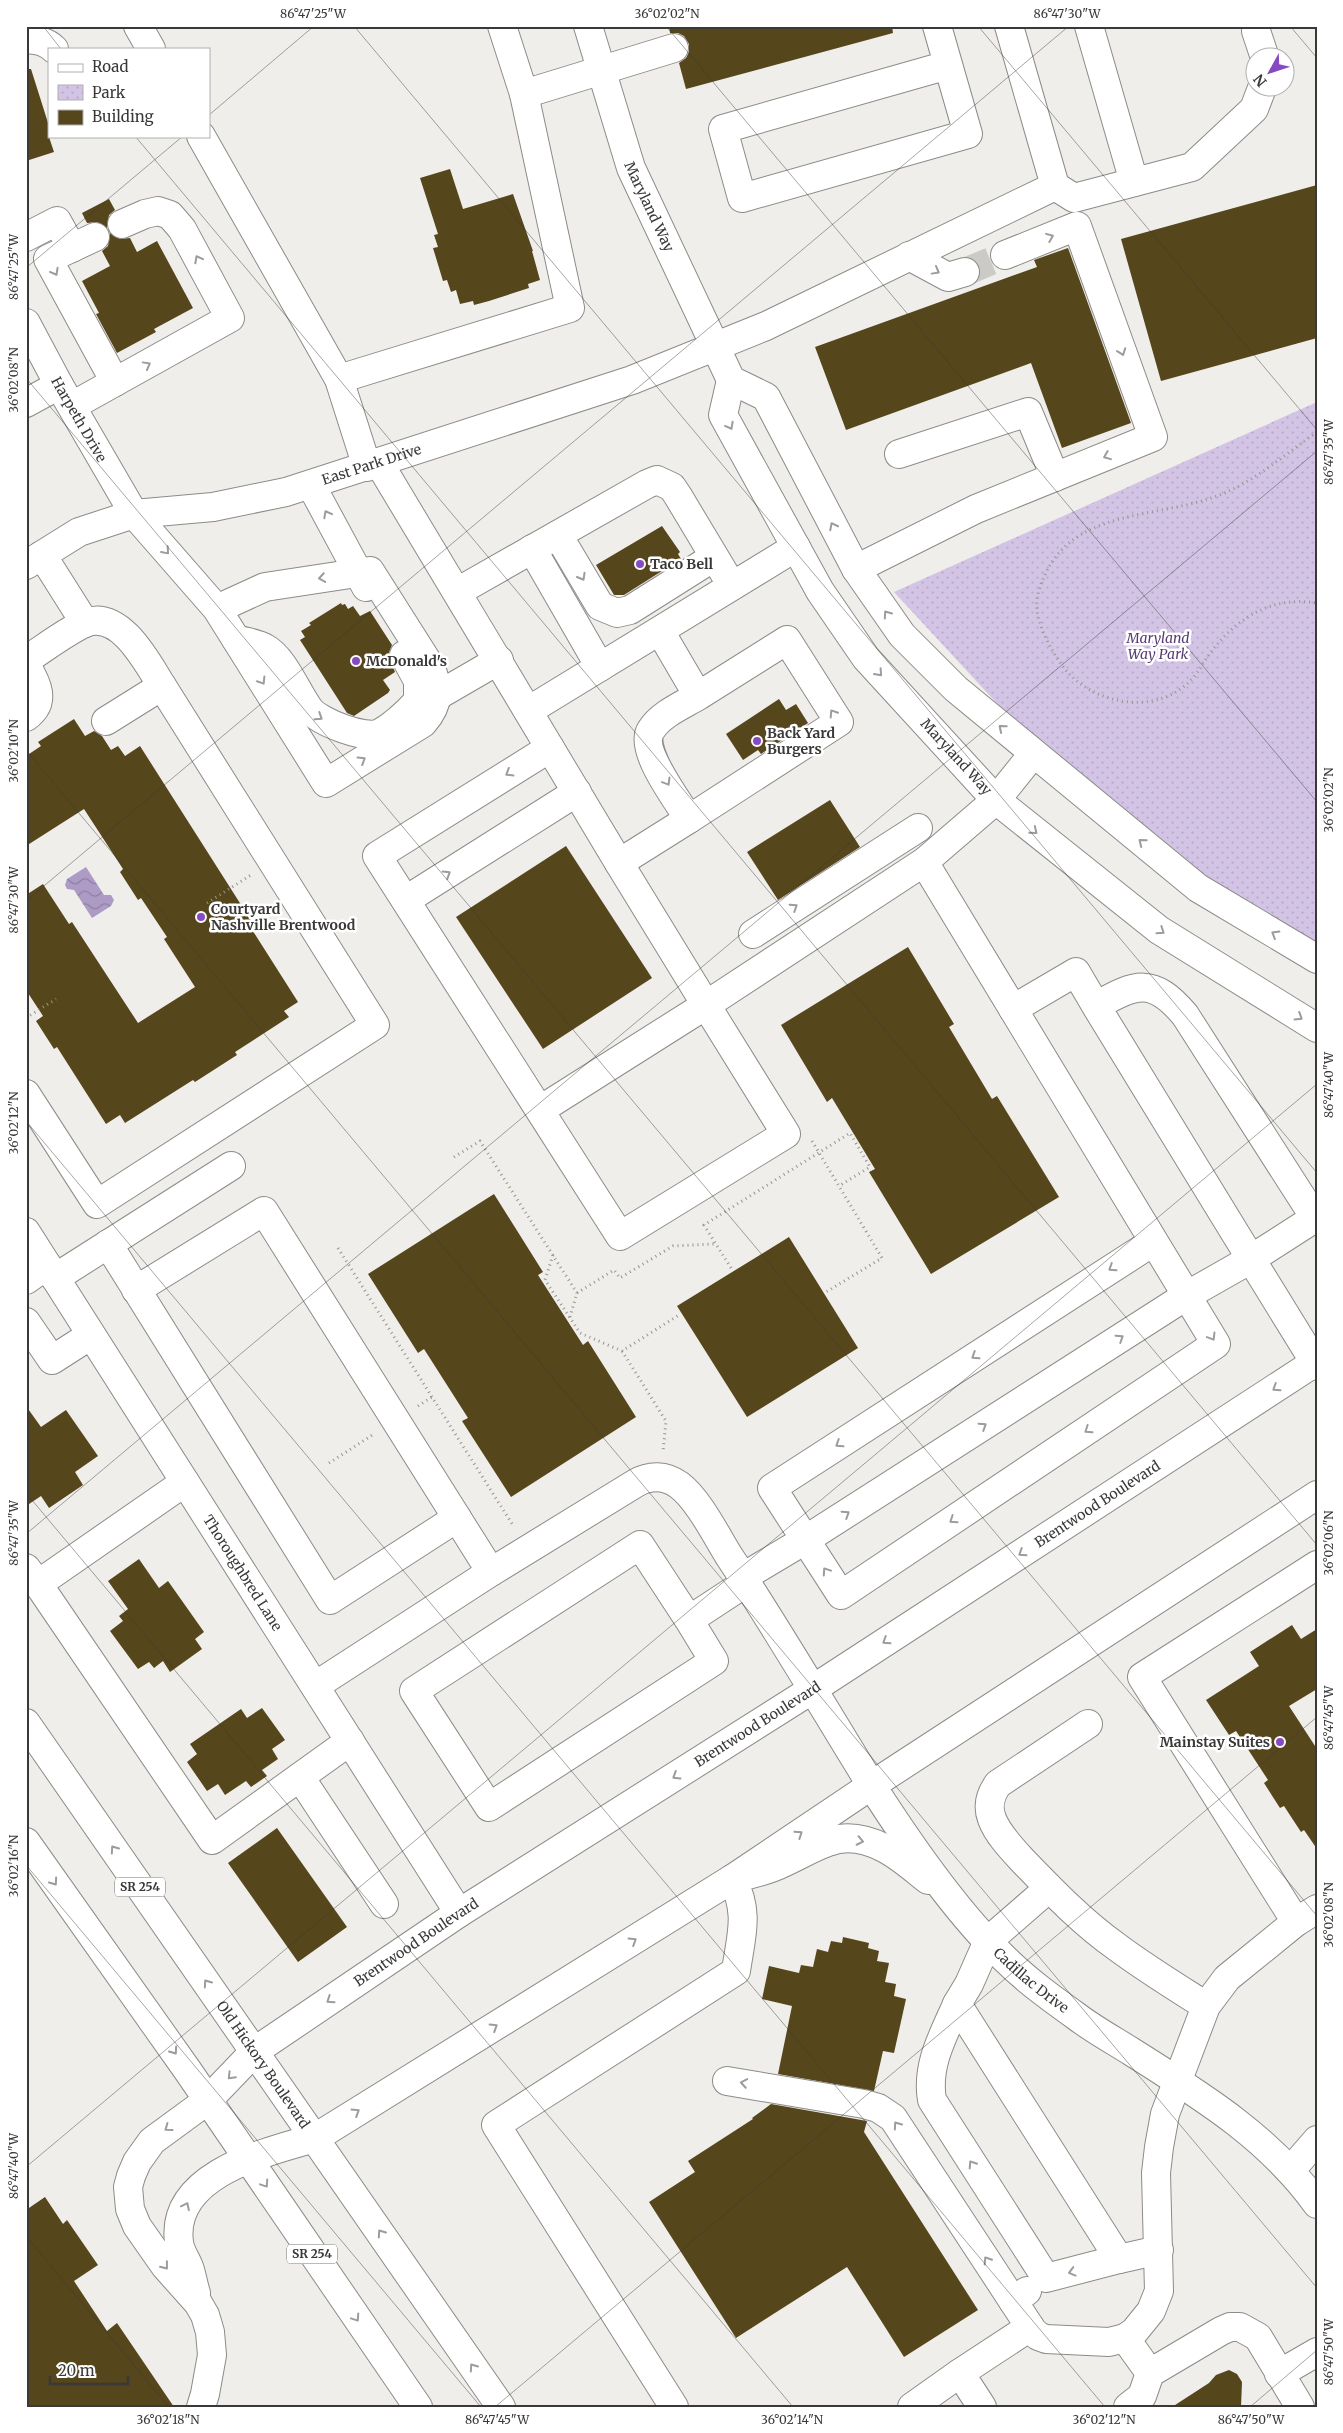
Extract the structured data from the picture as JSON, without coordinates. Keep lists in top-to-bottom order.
{
  "streets": {
    "street": [
      "Maryland Way",
      "Harpeth Drive",
      "East Park Drive",
      "Brentwood Boulevard",
      "Thoroughbred Lane",
      "SR 254",
      "Cadillac Drive",
      "Old Hickory Boulevard"
    ]
  },
  "crossings": [
    ["Maryland Way", "East Park Drive"],
    ["Harpeth Drive", "East Park Drive"],
    ["Brentwood Boulevard", "Thoroughbred Lane"],
    ["Brentwood Boulevard", "SR 254"],
    ["Brentwood Boulevard", "Cadillac Drive"],
    ["Brentwood Boulevard", "Old Hickory Boulevard"]
  ],
  "parks": ["Maryland Way Park"],
  "places": [
    "Taco Bell",
    "McDonald's",
    "Back Yard Burgers",
    "Courtyard Nashville Brentwood",
    "Mainstay Suites"
  ],
  "legend": ["Road", "Park", "Building"],
  "scale_bar": "20 m",
  "north": "bottom left",
  "coordinates": [
    "86°47'25\"W",
    "36°02'02\"N",
    "86°47'30\"W",
    "36°02'08\"N",
    "86°47'35\"W",
    "36°02'10\"N",
    "86°47'40\"W",
    "36°02'12\"N",
    "36°02'06\"N",
    "86°47'45\"W",
    "36°02'16\"N",
    "86°47'50\"W",
    "36°02'18\"N",
    "36°02'14\"N"
  ]
}
